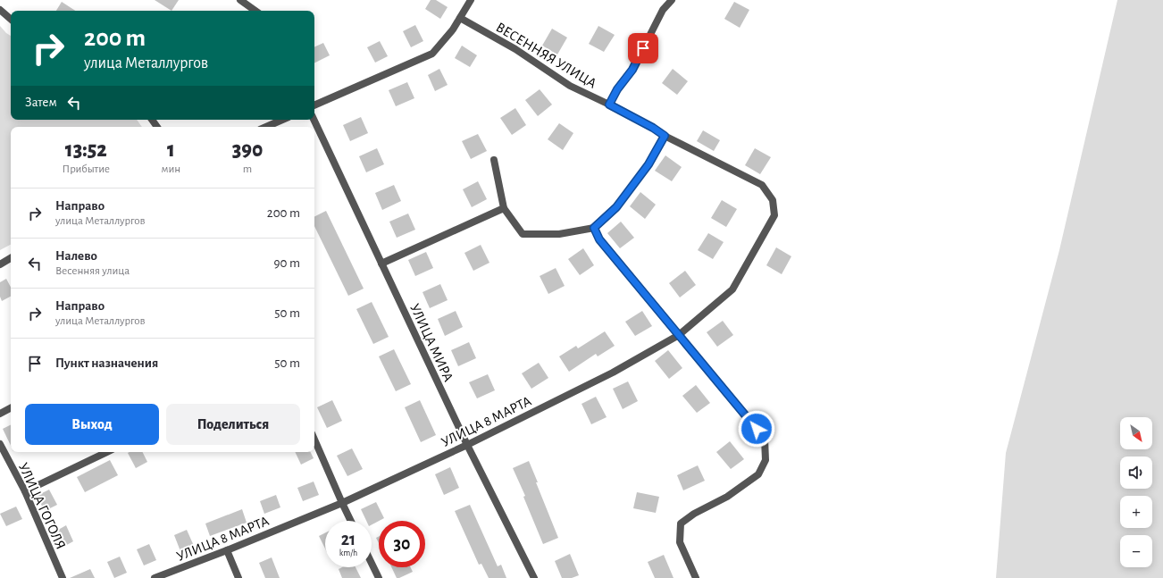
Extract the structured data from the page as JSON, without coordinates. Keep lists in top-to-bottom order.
{
  "streets": {
    "street": [
      "ВЕСЕННЯЯ УЛИЦА",
      "УЛИЦА МИРА",
      "УЛИЦА 8 МАРТА",
      "УЛИЦА ГОГОЛЯ"
    ]
  },
  "crossings": [
    ["ВЕСЕННЯЯ УЛИЦА", "УЛИЦА 8 МАРТА"],
    ["УЛИЦА МИРА", "УЛИЦА 8 МАРТА"]
  ],
  "north": "bottom right",
  "page": {
    "turn": ["200 m", "улица Металлургов"],
    "then": "Затем",
    "eta": [
      "13:52",
      "Прибытие",
      "1",
      "мин",
      "390",
      "m"
    ],
    "list": [
      {
        "name": "Направо",
        "note": "улица Металлургов",
        "value": "200 m"
      },
      {
        "name": "Налево",
        "note": "Весенняя улица",
        "value": "90 m"
      },
      {
        "name": "Направо",
        "note": "улица Металлургов",
        "value": "50 m"
      },
      {
        "name": "Пункт назначения",
        "value": "50 m"
      }
    ],
    "buttons": ["Выход", "Поделиться"],
    "map_buttons": ["+", "−"],
    "speed": "21 km/h",
    "limit": "30"
  }
}
